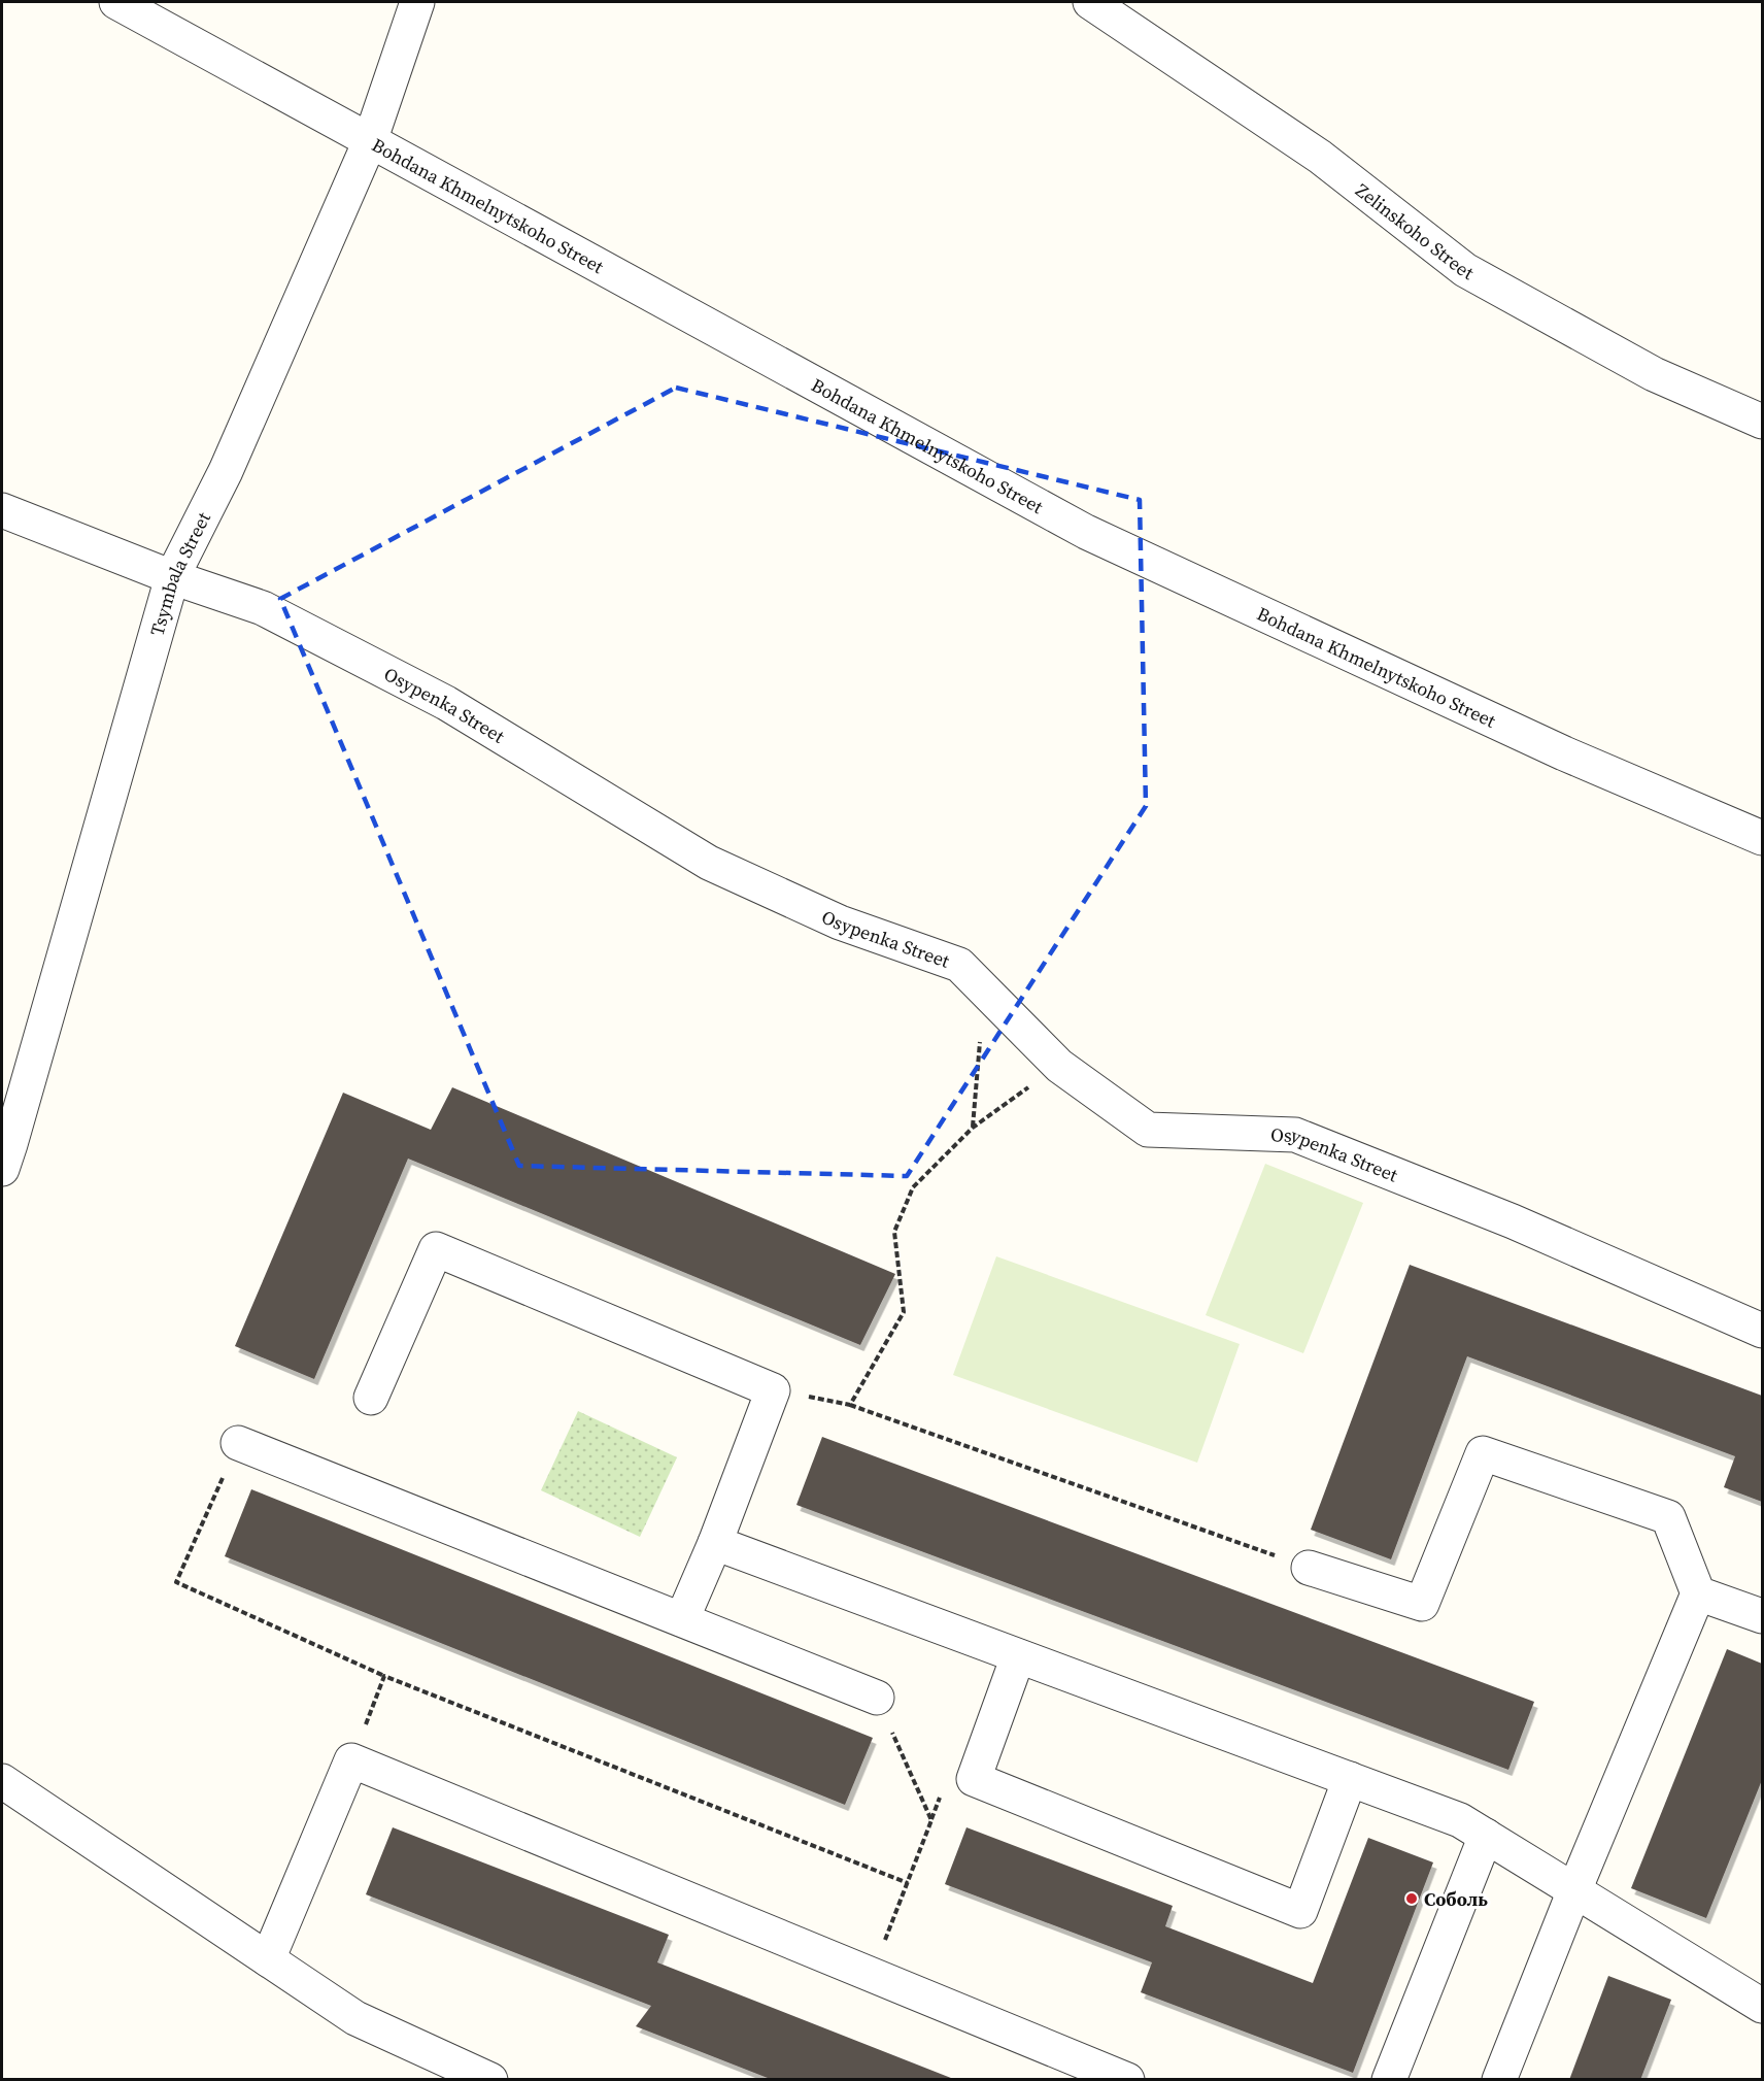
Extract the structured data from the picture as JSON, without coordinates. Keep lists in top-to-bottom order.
{
  "streets": {
    "street": [
      "Bohdana Khmelnytskoho Street",
      "Zelinskoho Street",
      "Tsymbala Street",
      "Osypenka Street"
    ]
  },
  "crossings": [
    ["Bohdana Khmelnytskoho Street", "Tsymbala Street"],
    ["Tsymbala Street", "Osypenka Street"]
  ],
  "places": ["Соболь"]
}
